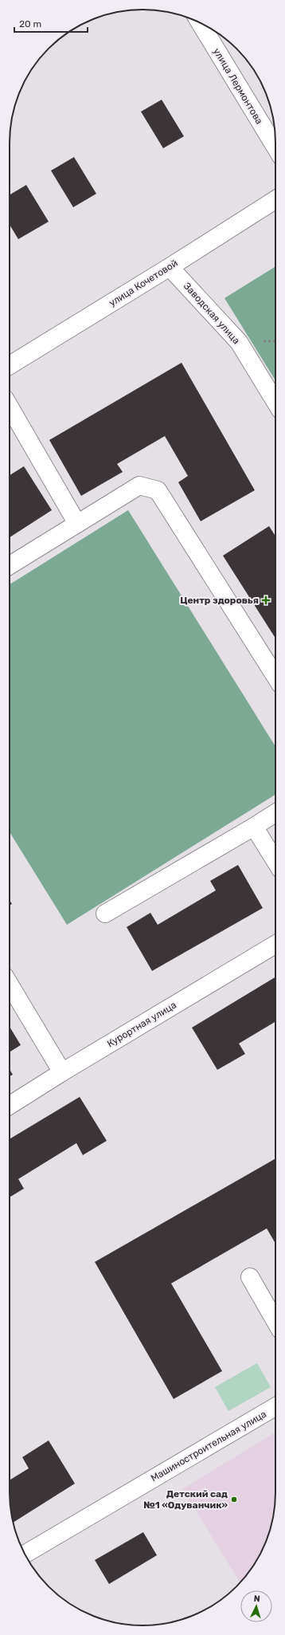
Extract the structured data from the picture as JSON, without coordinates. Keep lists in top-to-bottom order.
{
  "streets": {
    "street": [
      "улица Лермонтова",
      "улица Кочетовой",
      "Заводская улица",
      "Курортная улица",
      "Машиностроительная улица"
    ]
  },
  "crossings": [
    ["улица Кочетовой", "Заводская улица"]
  ],
  "places": {
    "health": ["Центр здоровья"],
    "other": ["Детский сад №1 «Одуванчик»"]
  },
  "scale_bar": "20 m",
  "north": "top"
}
